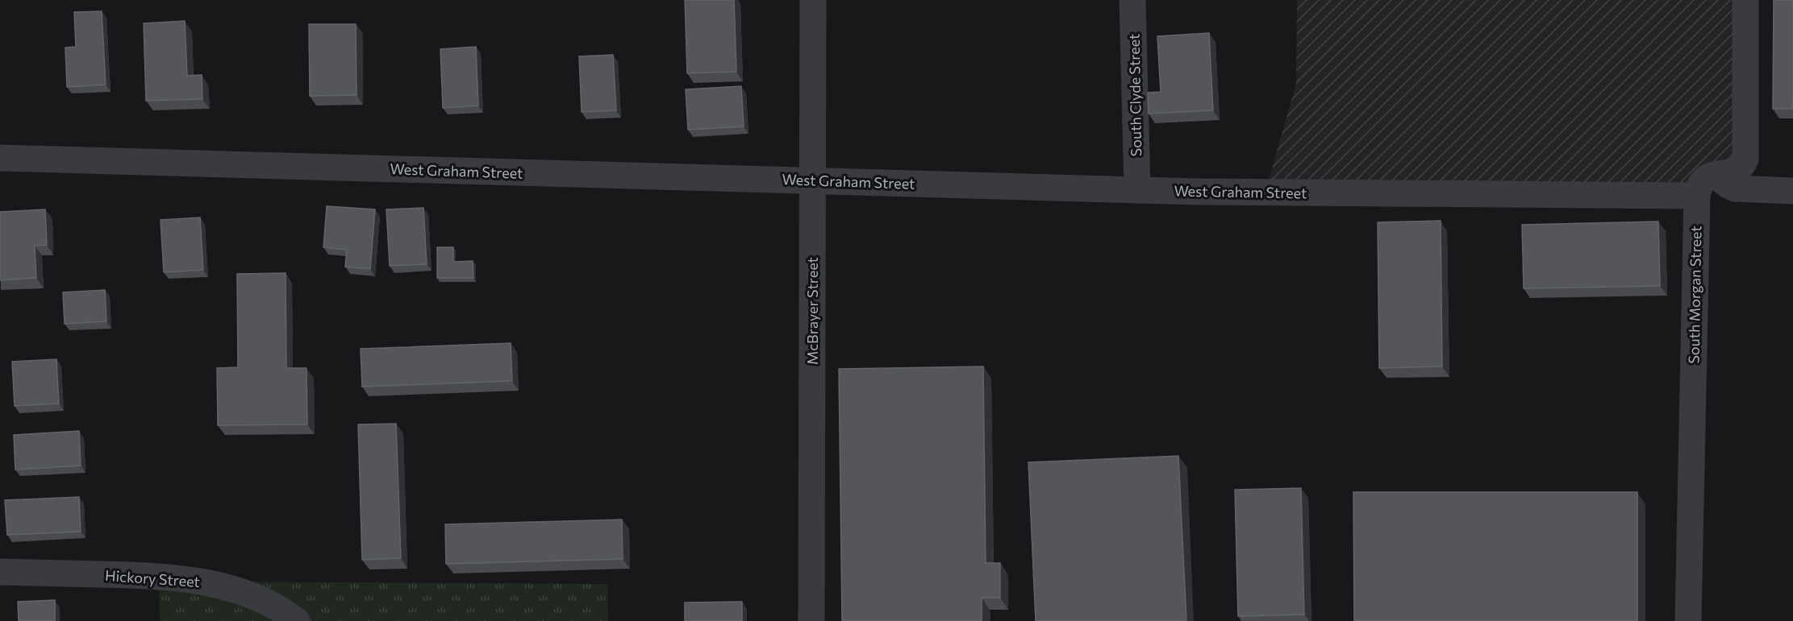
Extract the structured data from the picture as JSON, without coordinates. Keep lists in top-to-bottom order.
{
  "streets": {
    "street": [
      "South Clyde Street",
      "West Graham Street",
      "South Morgan Street",
      "McBrayer Street",
      "Hickory Street"
    ]
  },
  "crossings": [
    ["South Clyde Street", "West Graham Street"],
    ["West Graham Street", "South Morgan Street"],
    ["West Graham Street", "McBrayer Street"]
  ]
}
